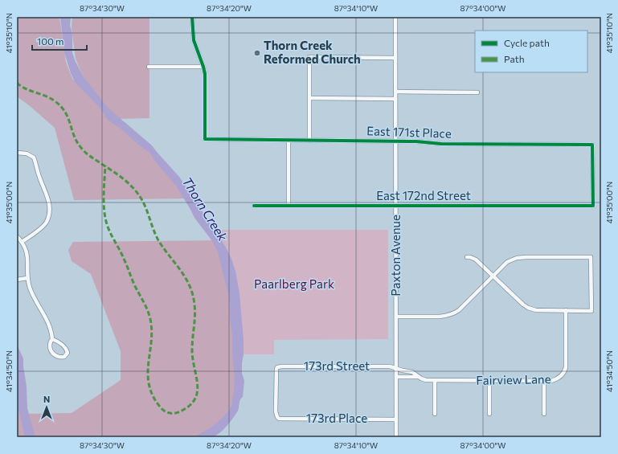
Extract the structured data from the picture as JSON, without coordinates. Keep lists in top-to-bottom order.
{
  "streets": {
    "street": [
      "East 171st Place",
      "East 172nd Street",
      "Paxton Avenue",
      "173rd Street",
      "Fairview Lane",
      "173rd Place"
    ]
  },
  "crossings": [
    ["East 171st Place", "East 172nd Street"],
    ["East 171st Place", "Paxton Avenue"],
    ["East 172nd Street", "Paxton Avenue"],
    ["Paxton Avenue", "173rd Street"],
    ["Paxton Avenue", "Fairview Lane"],
    ["Paxton Avenue", "173rd Place"],
    ["173rd Street", "Fairview Lane"],
    ["173rd Street", "173rd Place"]
  ],
  "water": ["Thorn Creek"],
  "parks": ["Paarlberg Park"],
  "places": ["Thorn Creek Reformed Church"],
  "legend": ["Cycle path", "Path"],
  "scale_bar": "100 m",
  "north": "top",
  "coordinates": [
    "87°34'30\"W",
    "87°34'20\"W",
    "87°34'10\"W",
    "87°34'00\"W",
    "41°35'10\"N",
    "41°35'00\"N",
    "41°34'50\"N"
  ]
}
